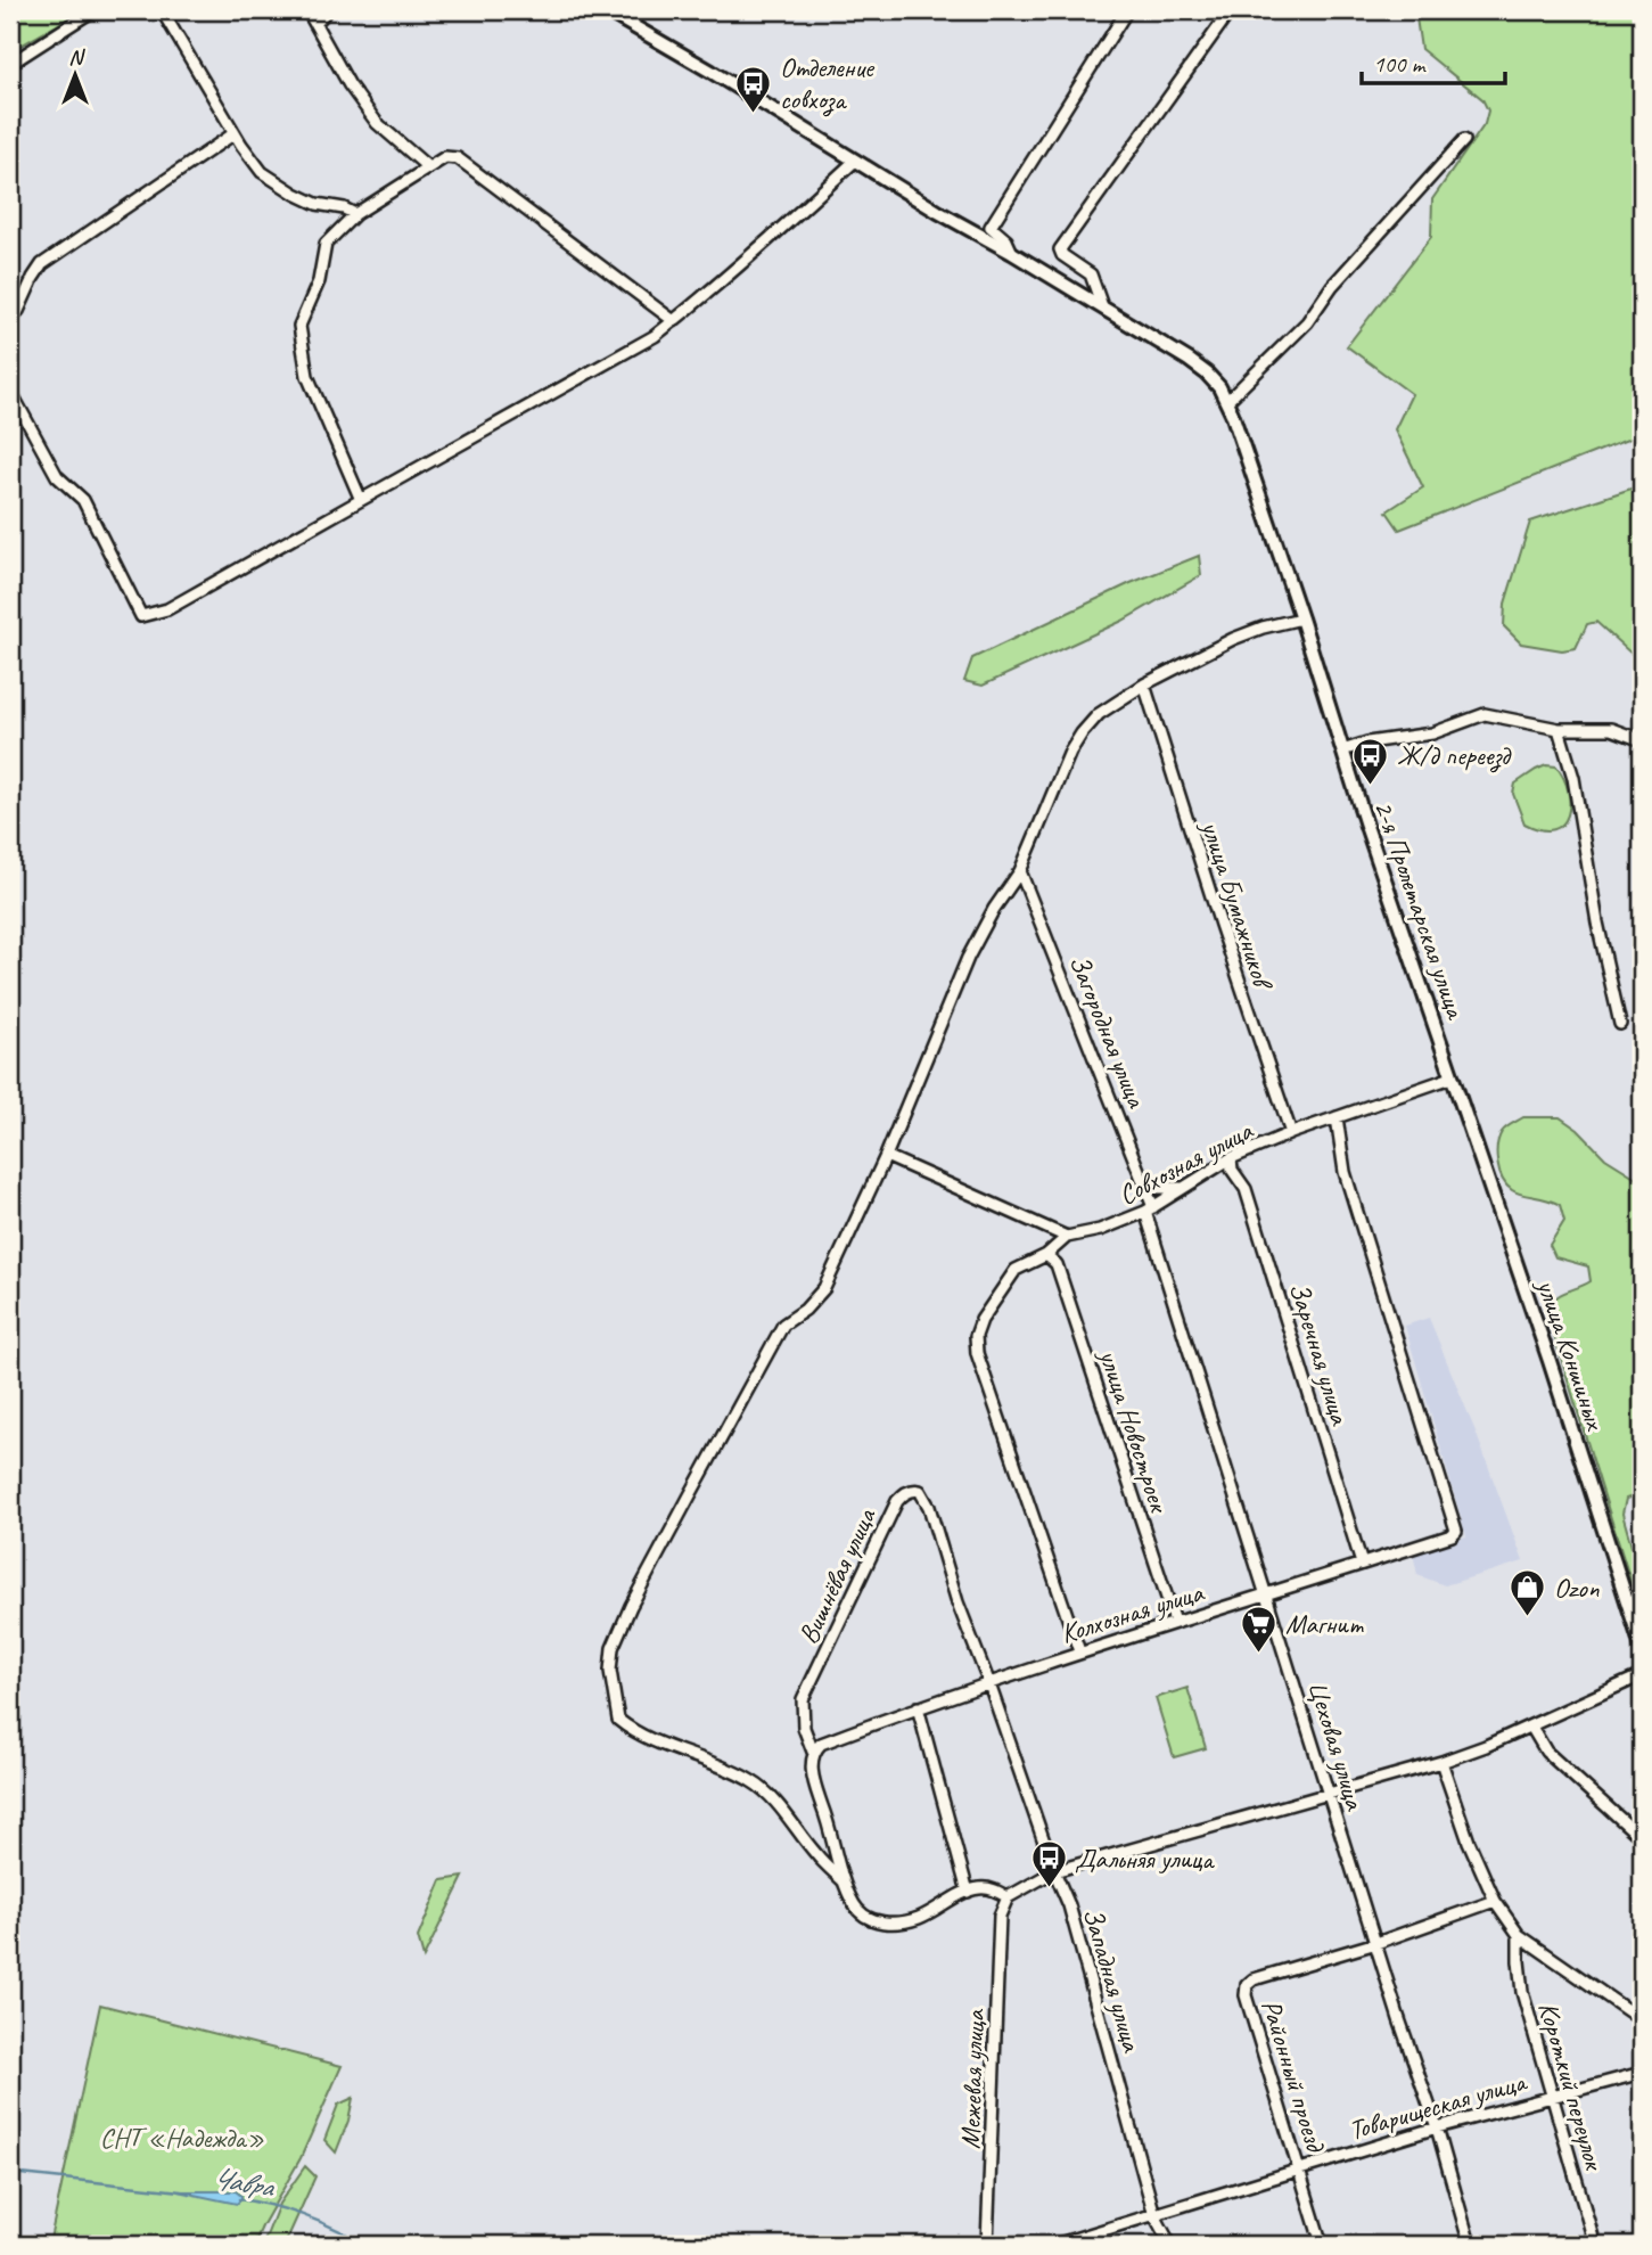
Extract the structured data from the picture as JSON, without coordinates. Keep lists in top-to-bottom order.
{
  "streets": {
    "main road": ["2-я Пролетарская улица", "улица Коншиных"],
    "street": [
      "улица Бумажников",
      "Загородная улица",
      "Совхозная улица",
      "Заречная улица",
      "улица Новостроек",
      "Вишнёвая улица",
      "Колхозная улица",
      "Цеховая улица",
      "Западная улица",
      "Районный проезд",
      "Межевая улица",
      "Короткий переулок",
      "Товарищеская улица"
    ]
  },
  "crossings": [
    ["улица Бумажников", "Совхозная улица"],
    ["2-я Пролетарская улица", "Совхозная улица"],
    ["2-я Пролетарская улица", "улица Коншиных"],
    ["Загородная улица", "Совхозная улица"],
    ["Загородная улица", "Цеховая улица"],
    ["Совхозная улица", "Заречная улица"],
    ["Совхозная улица", "улица Коншиных"],
    ["Совхозная улица", "улица Новостроек"],
    ["Совхозная улица", "Колхозная улица"],
    ["Совхозная улица", "Цеховая улица"],
    ["Заречная улица", "Колхозная улица"],
    ["улица Новостроек", "Колхозная улица"],
    ["Вишнёвая улица", "Колхозная улица"],
    ["Вишнёвая улица", "Западная улица"],
    ["Колхозная улица", "Цеховая улица"],
    ["Колхозная улица", "Западная улица"],
    ["Цеховая улица", "Районный проезд"],
    ["Цеховая улица", "Товарищеская улица"],
    ["Западная улица", "Товарищеская улица"],
    ["Районный проезд", "Товарищеская улица"],
    ["Короткий переулок", "Товарищеская улица"]
  ],
  "water": ["Чавра"],
  "parks": ["СНТ «Надежда»"],
  "places": {
    "bus stop": ["Отделение совхоза", "Ж/д переезд", "Дальняя улица"],
    "shop": ["Ozon"],
    "supermarket": ["Магнит"]
  },
  "scale_bar": "100 m",
  "north": "top"
}
